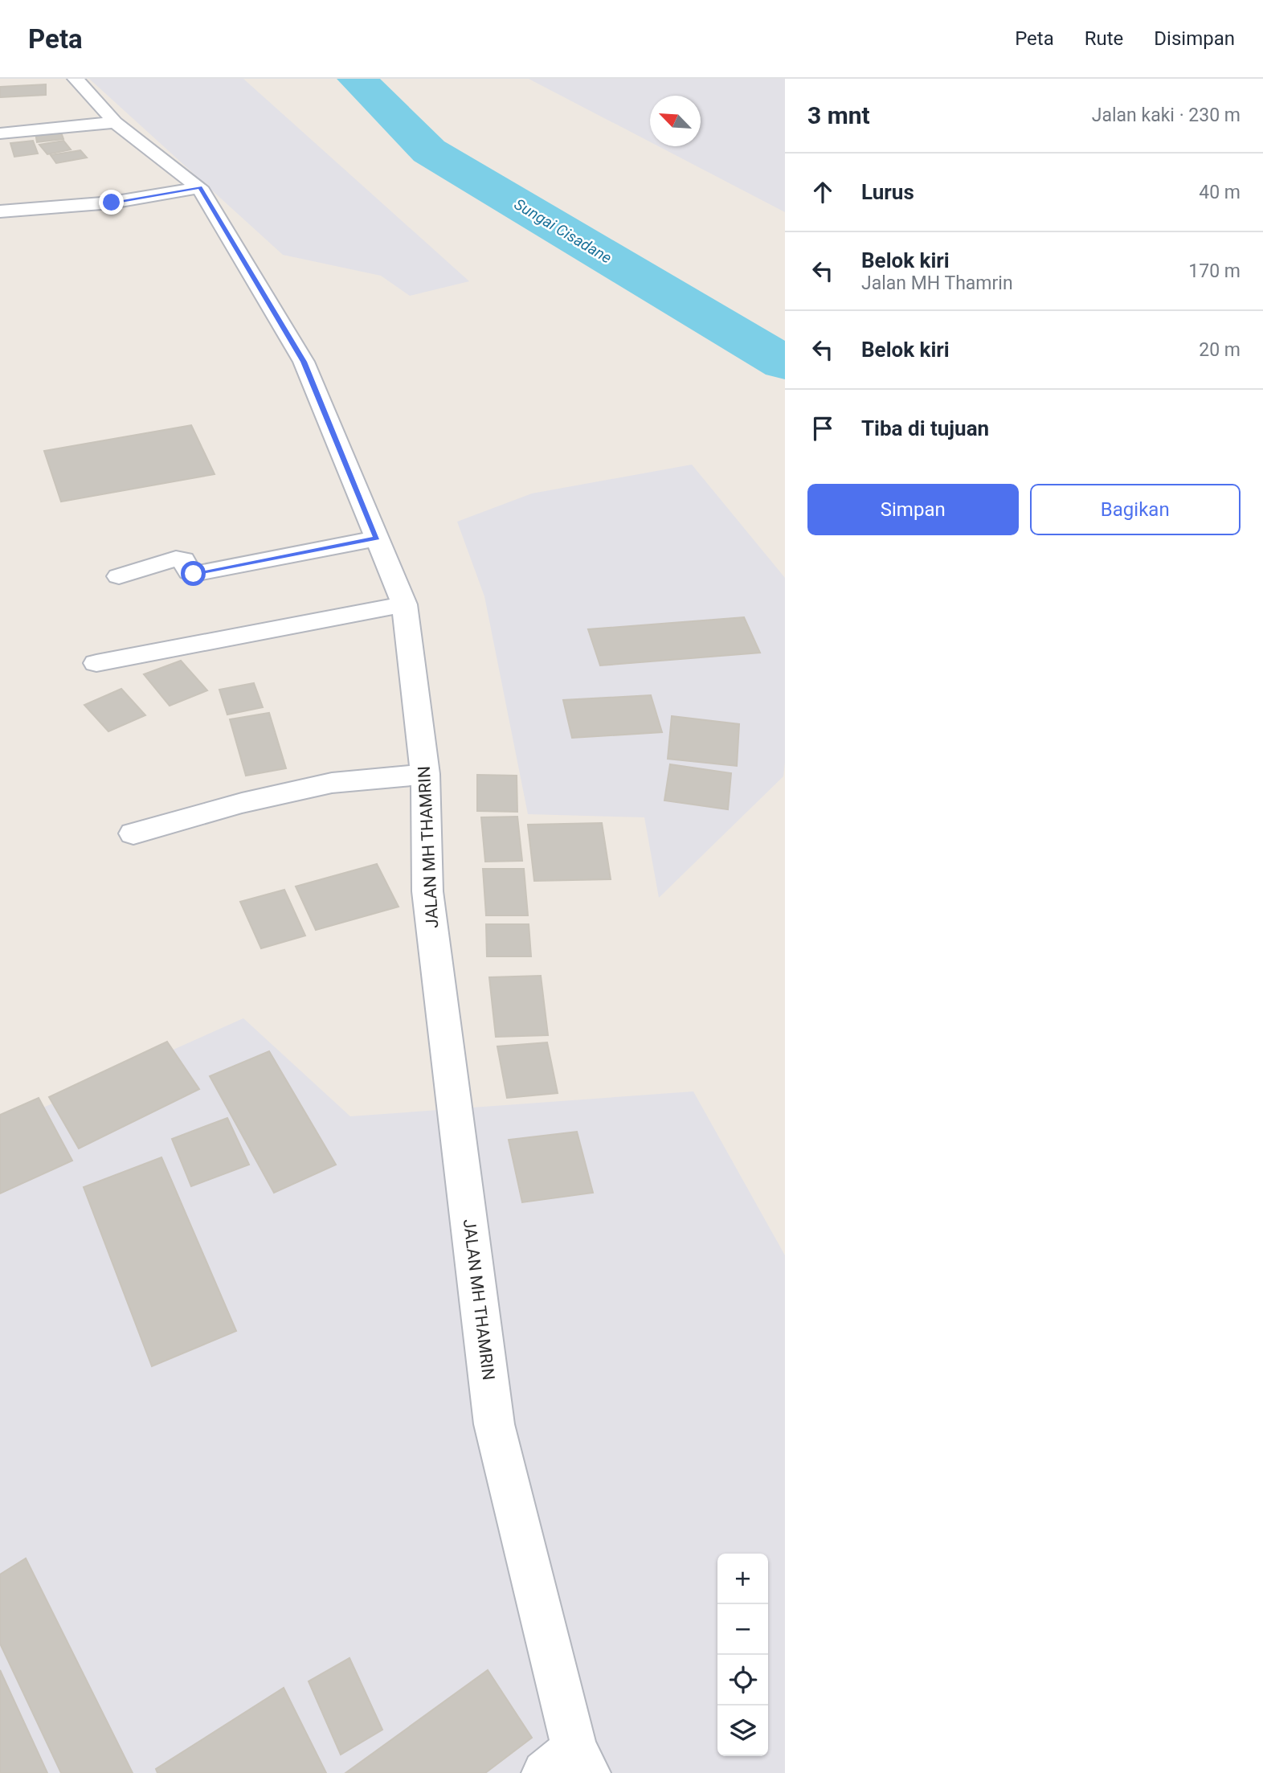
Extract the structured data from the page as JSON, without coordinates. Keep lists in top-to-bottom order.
{
  "streets": {
    "street": ["JALAN MH THAMRIN"]
  },
  "water": ["Sungai Cisadane"],
  "north": "top left",
  "page": {
    "header": "Peta",
    "nav": ["Peta", "Rute", "Disimpan"],
    "heading": ["3 mnt", "Jalan kaki · 230 m"],
    "list": [
      ["Lurus", "40 m"],
      ["Belok kiri", "Jalan MH Thamrin", "170 m"],
      ["Belok kiri", "20 m"],
      "Tiba di tujuan"
    ],
    "buttons": ["Simpan", "Bagikan"],
    "map_buttons": ["+", "−"]
  }
}
